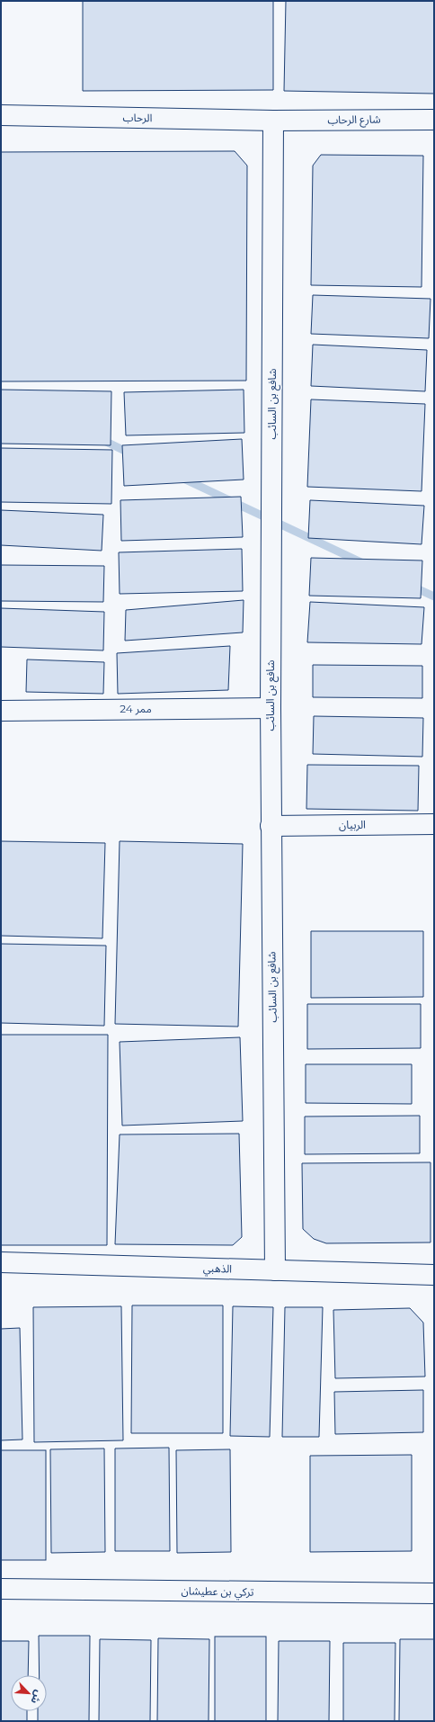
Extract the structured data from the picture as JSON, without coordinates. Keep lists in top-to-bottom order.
{
  "streets": {
    "street": [
      "الرحاب",
      "شارع الرحاب",
      "شافع بن السائب",
      "ممر 24",
      "الربيان",
      "الذهبي",
      "تركي بن عطيشان"
    ]
  },
  "crossings": [
    ["الرحاب", "شارع الرحاب"],
    ["الرحاب", "شافع بن السائب"],
    ["شارع الرحاب", "شافع بن السائب"],
    ["شافع بن السائب", "ممر 24"],
    ["شافع بن السائب", "الربيان"],
    ["شافع بن السائب", "الذهبي"]
  ],
  "north": "bottom right"
}
